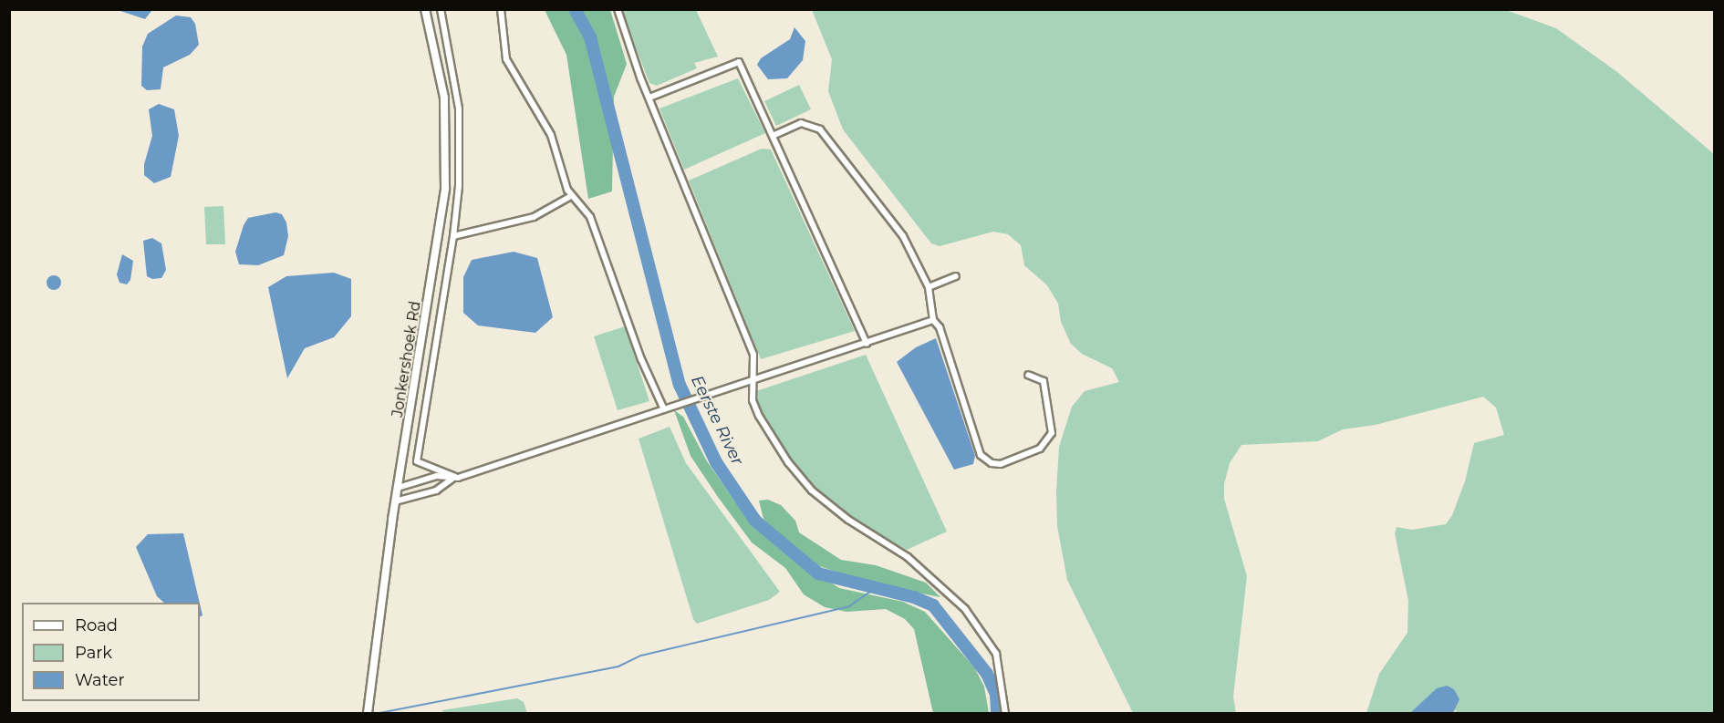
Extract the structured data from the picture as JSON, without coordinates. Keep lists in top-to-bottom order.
{
  "streets": {
    "street": ["Jonkershoek Rd"]
  },
  "water": ["Eerste River"],
  "legend": ["Road", "Park", "Water"]
}
